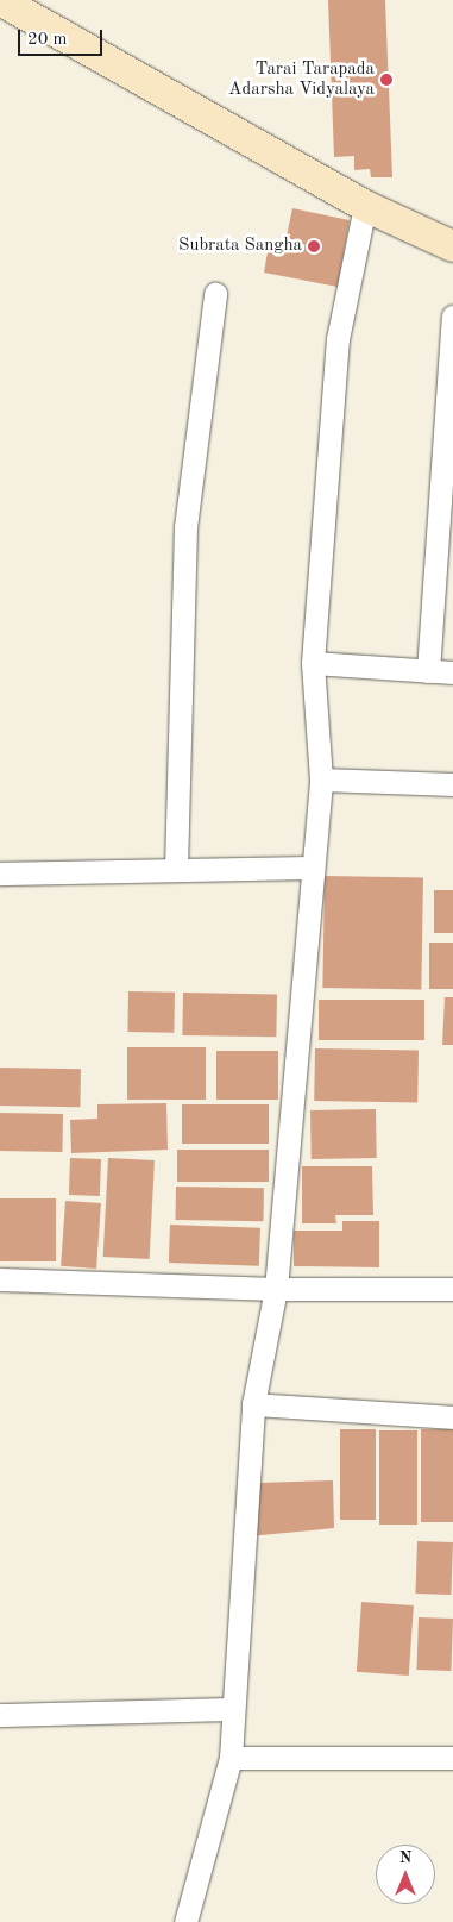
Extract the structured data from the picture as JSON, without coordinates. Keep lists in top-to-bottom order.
{
  "places": ["Tarai Tarapada Adarsha Vidyalaya", "Subrata Sangha"],
  "scale_bar": "20 m",
  "north": "top"
}
